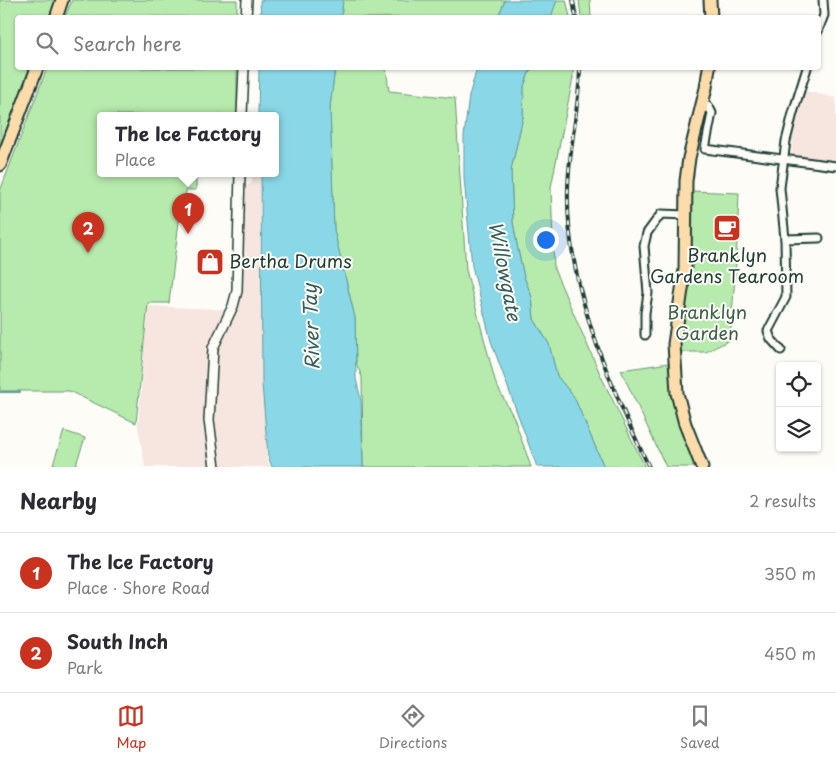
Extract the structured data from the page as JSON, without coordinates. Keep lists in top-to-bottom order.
{
  "water": ["Willowgate", "River Tay"],
  "parks": ["Branklyn Garden"],
  "places": {
    "cafe": ["Branklyn Gardens Tearoom"],
    "shop": ["Bertha Drums"]
  },
  "page": {
    "search": "Search here",
    "popup": ["The Ice Factory", "Place"],
    "pins": ["1", "2"],
    "heading": ["Nearby", "2 results"],
    "list": [
      {
        "mark": "1",
        "name": "The Ice Factory",
        "note": "Place · Shore Road",
        "value": "350 m"
      },
      {
        "mark": "2",
        "name": "South Inch",
        "note": "Park",
        "value": "450 m"
      }
    ],
    "nav": ["Map", "Directions", "Saved"]
  }
}
